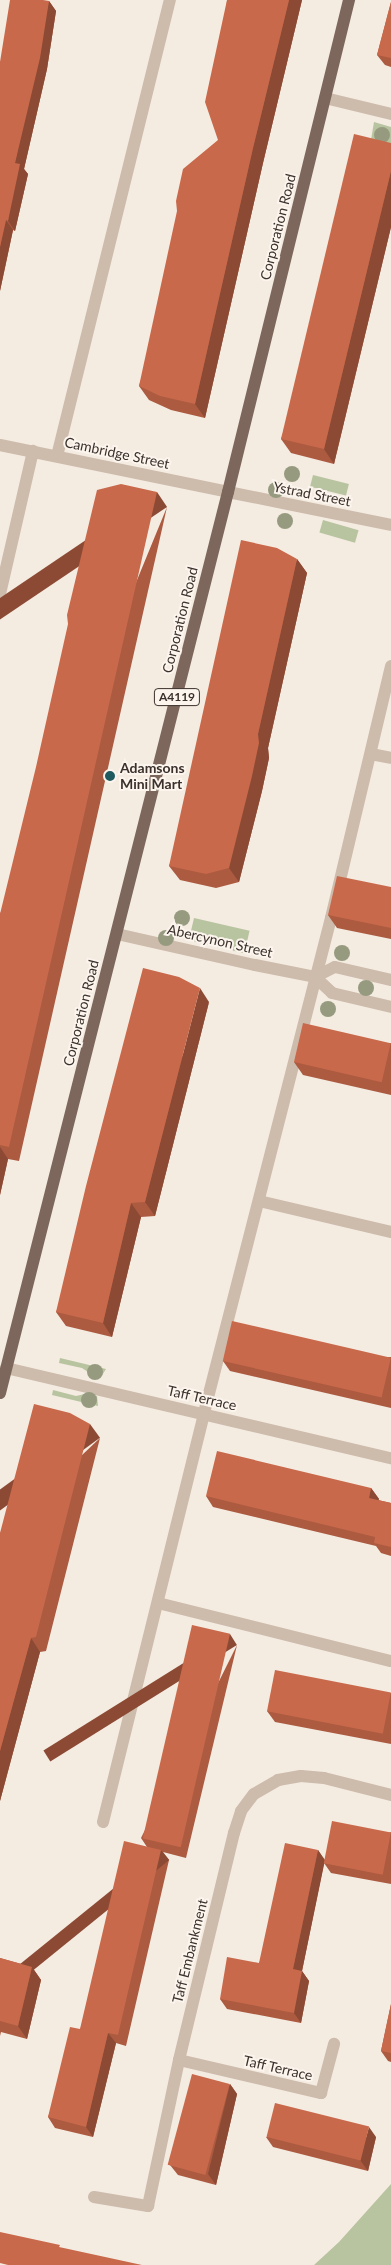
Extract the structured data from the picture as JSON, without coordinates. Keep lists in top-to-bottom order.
{
  "streets": {
    "main road": ["Corporation Road", "A4119"],
    "street": [
      "Cambridge Street",
      "Ystrad Street",
      "Abercynon Street",
      "Taff Terrace",
      "Taff Embankment"
    ]
  },
  "crossings": [
    ["Corporation Road", "Cambridge Street"],
    ["Corporation Road", "Ystrad Street"],
    ["Corporation Road", "Abercynon Street"],
    ["Corporation Road", "Taff Terrace"],
    ["Cambridge Street", "Ystrad Street"],
    ["Taff Terrace", "Taff Embankment"]
  ],
  "places": ["Adamsons Mini Mart"]
}
